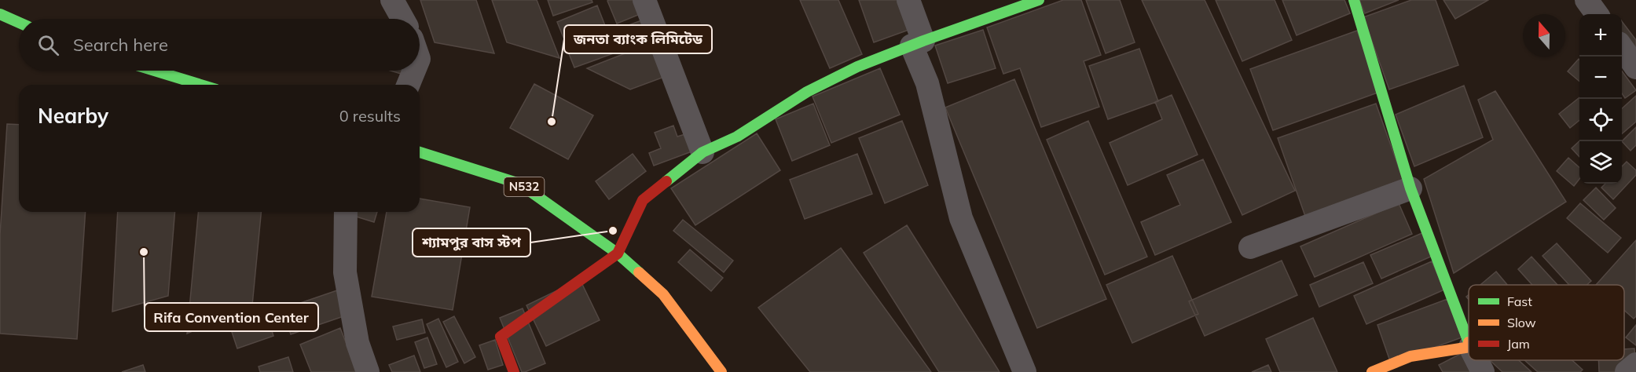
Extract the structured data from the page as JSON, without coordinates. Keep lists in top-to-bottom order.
{
  "streets": {
    "main road": ["N532"]
  },
  "places": ["জনতা ব্যাংক লিমিটেড", "শ্যামপুর বাস স্টপ", "Rifa Convention Center"],
  "legend": ["Fast", "Slow", "Jam"],
  "north": "top",
  "page": {
    "map_buttons": ["+", "−"],
    "search": "Search here",
    "heading": ["Nearby", "0 results"]
  }
}
